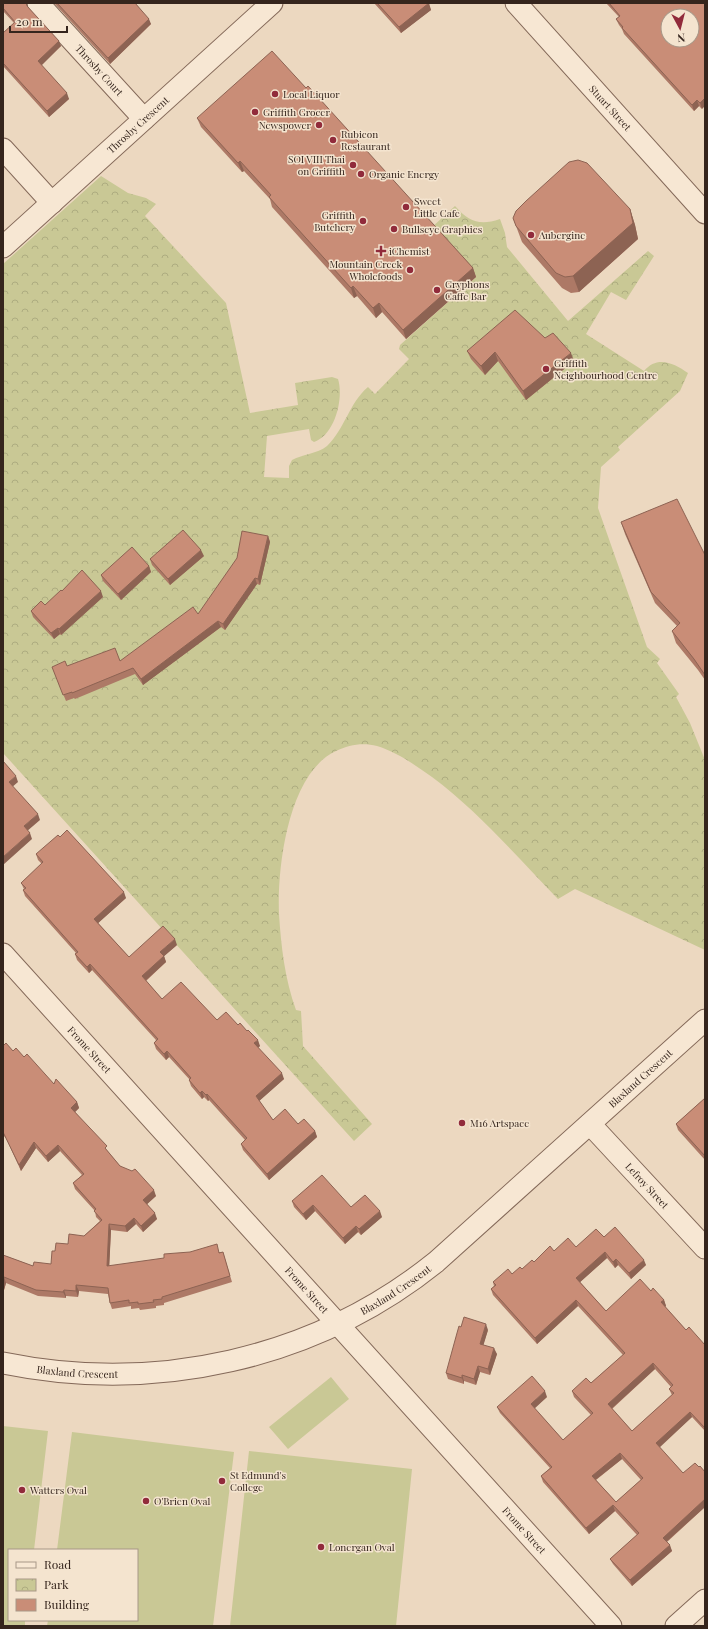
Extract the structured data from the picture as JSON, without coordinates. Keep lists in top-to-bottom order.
{
  "streets": {
    "street": [
      "Throsby Court",
      "Stuart Street",
      "Throsby Crescent",
      "Frome Street",
      "Blaxland Crescent",
      "Lefroy Street"
    ]
  },
  "crossings": [
    ["Throsby Court", "Throsby Crescent"],
    ["Frome Street", "Blaxland Crescent"],
    ["Blaxland Crescent", "Lefroy Street"]
  ],
  "places": {
    "other": [
      "Local Liquor",
      "Griffith Grocer",
      "Newspower",
      "Rubicon Restaurant",
      "SOI VIII Thai on Griffith",
      "Organic Energy",
      "Sweet Little Cafe",
      "Griffith Butchery",
      "Bullseye Graphics",
      "Aubergine",
      "Mountain Creek Wholefoods",
      "Gryphons Caffe Bar",
      "Griffith Neighbourhood Centre",
      "M16 Artspace",
      "St Edmund's College",
      "Watters Oval",
      "O'Brien Oval",
      "Lonergan Oval"
    ],
    "health": ["iChemist"]
  },
  "legend": ["Road", "Park", "Building"],
  "scale_bar": "20 m",
  "north": "bottom"
}
